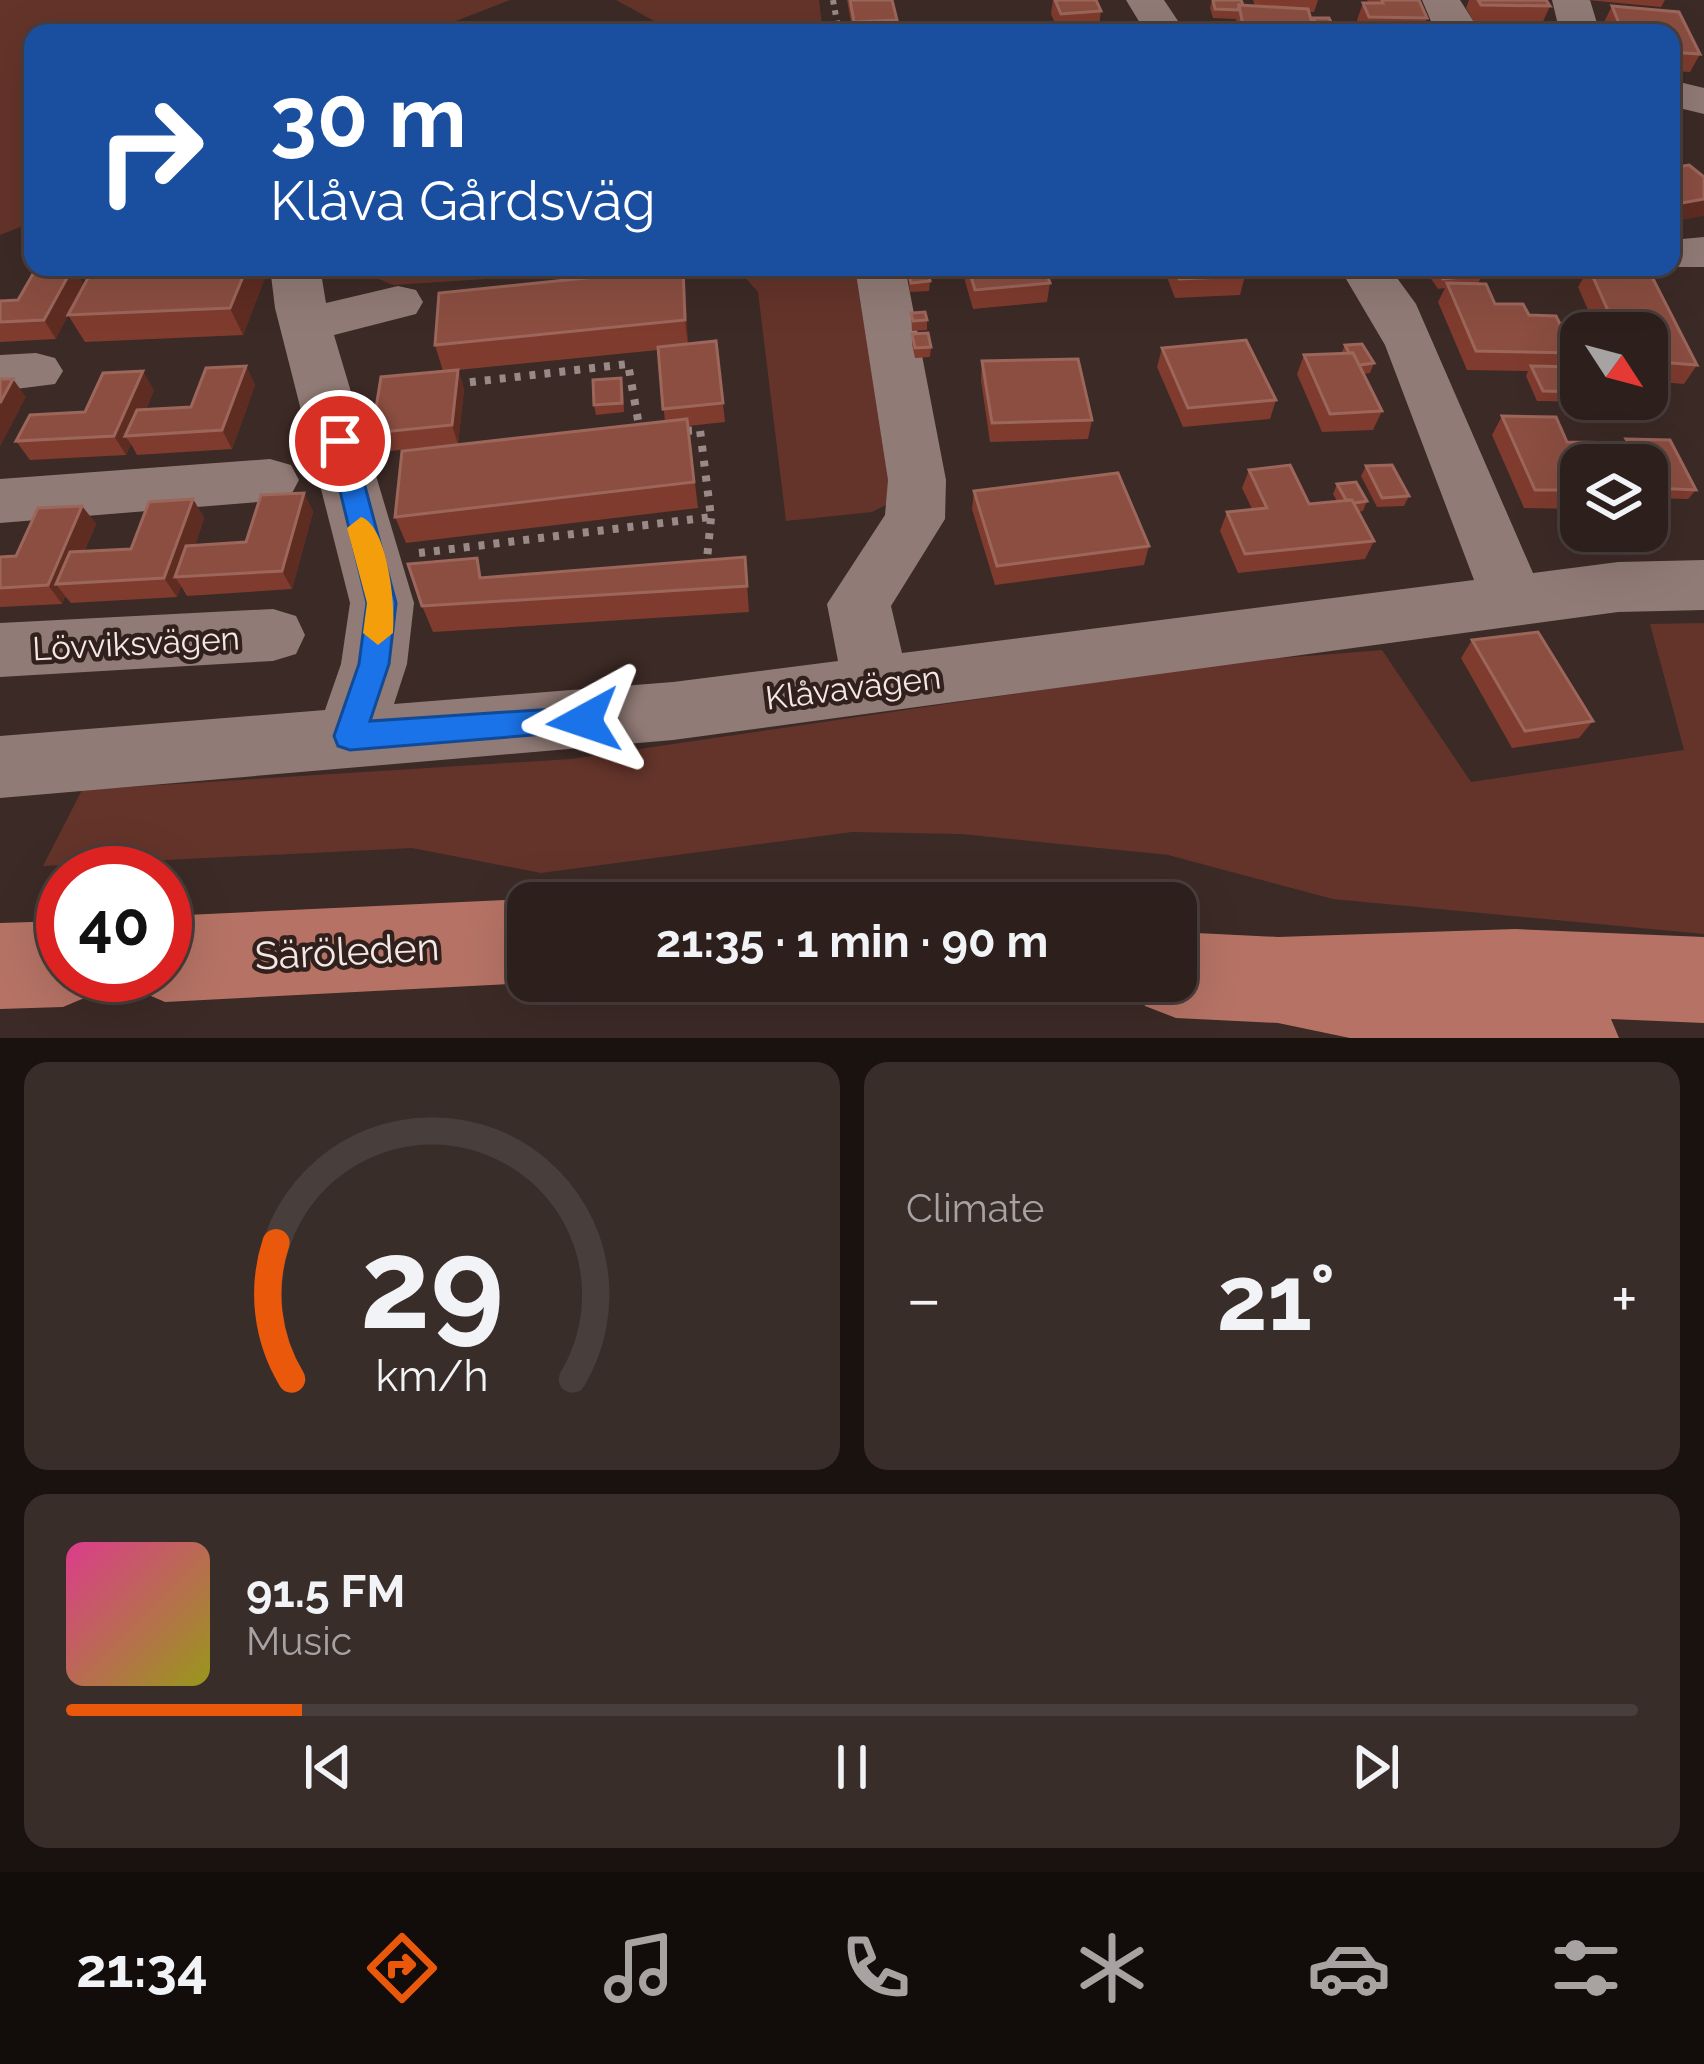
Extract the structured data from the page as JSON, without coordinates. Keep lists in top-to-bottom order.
{
  "streets": {
    "main road": ["Säröleden"],
    "street": ["Lövviksvägen", "Klåvavägen"]
  },
  "north": "bottom right",
  "page": {
    "turn": ["30 m", "Klåva Gårdsväg"],
    "limit": "40",
    "trip": "21:35 · 1 min · 90 m",
    "tile": "Climate",
    "heat": ["−", "21°", "+"],
    "song": ["91.5 FM", "Music"],
    "tabs": "21:34",
    "gauge": ["29", "km/h"]
  }
}
